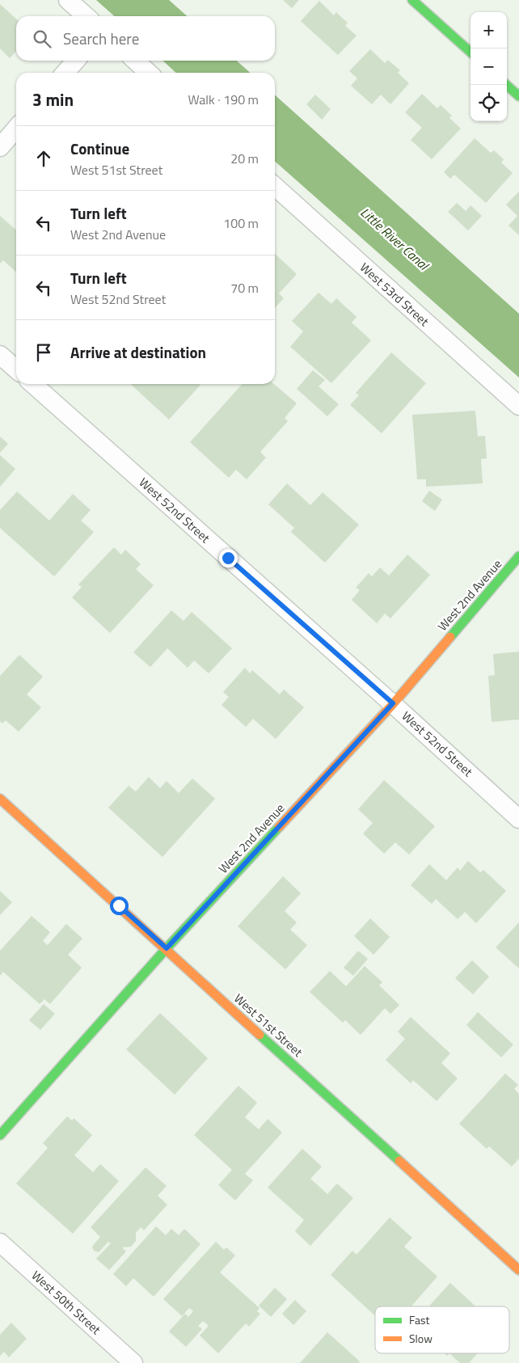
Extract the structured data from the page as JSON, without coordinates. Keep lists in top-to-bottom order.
{
  "streets": {
    "street": [
      "West 53rd Street",
      "West 52nd Street",
      "West 2nd Avenue",
      "West 51st Street",
      "West 50th Street"
    ]
  },
  "crossings": [
    ["West 52nd Street", "West 2nd Avenue"],
    ["West 2nd Avenue", "West 51st Street"]
  ],
  "water": ["Little River Canal"],
  "legend": ["Fast", "Slow"],
  "page": {
    "map_buttons": ["+", "−"],
    "search": "Search here",
    "heading": ["3 min", "Walk · 190 m"],
    "list": [
      ["Continue", "West 51st Street", "20 m"],
      ["Turn left", "West 2nd Avenue", "100 m"],
      ["Turn left", "West 52nd Street", "70 m"],
      "Arrive at destination"
    ]
  }
}
